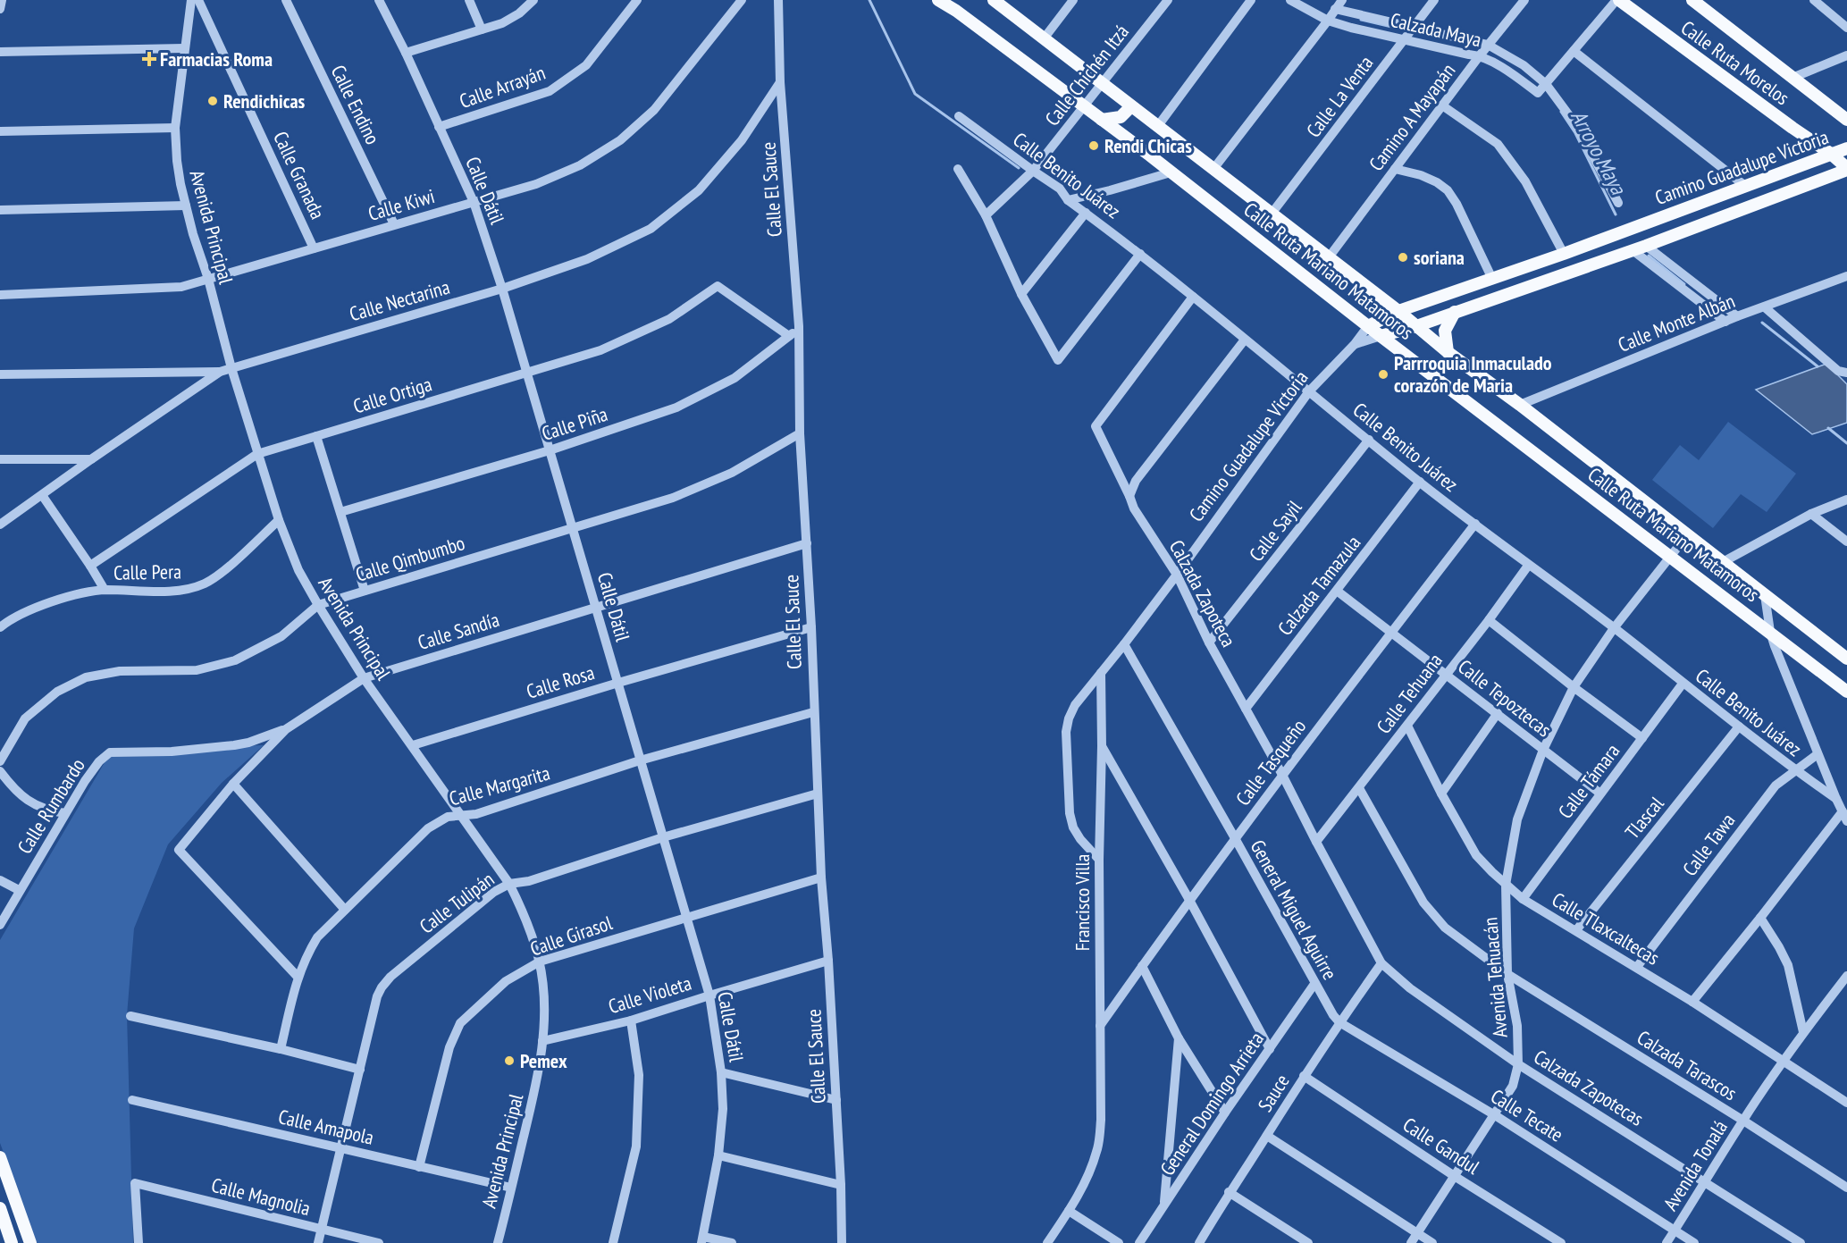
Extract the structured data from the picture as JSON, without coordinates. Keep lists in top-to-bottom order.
{
  "streets": {
    "main road": ["Calle Ruta Morelos", "Camino Guadalupe Victoria", "Calle Ruta Mariano Matamoros"],
    "street": [
      "Calzada Maya",
      "Calle Chichén Itzá",
      "Calle Arrayán",
      "Calle La Venta",
      "Calle Endino",
      "Camino A Mayapán",
      "Calle Granada",
      "Calle Benito Juárez",
      "Calle El Sauce",
      "Calle Dátil",
      "Calle Kiwi",
      "Avenida Principal",
      "Calle Nectarina",
      "Calle Monte Albán",
      "Calle Ortiga",
      "Calle Piña",
      "Calle Sayil",
      "Calle Qimbumbo",
      "Calle Pera",
      "Calzada Tamazula",
      "Calzada Zapoteca",
      "Calle Sandía",
      "Calle Rosa",
      "Calle Tehuana",
      "Calle Tepoztecas",
      "Calle Tasqueño",
      "Calle Támara",
      "Calle Margarita",
      "Calle Rumbardo",
      "Tlascal",
      "Calle Tawa",
      "Calle Tulipán",
      "Francisco Villa",
      "General Miguel Aguirre",
      "Calle Tlaxcaltecas",
      "Calle Girasol",
      "Avenida Tehuacán",
      "Calle Violeta",
      "Calzada Tarascos",
      "Calzada Zapotecas",
      "Sauce",
      "General Domingo Arrieta",
      "Calle Tecate",
      "Calle Amapola",
      "Calle Gandul",
      "Avenida Tonalá",
      "Calle Magnolia"
    ]
  },
  "crossings": [
    ["Calzada Maya", "Calle La Venta"],
    ["Calzada Maya", "Camino A Mayapán"],
    ["Calle Ruta Morelos", "Camino Guadalupe Victoria"],
    ["Calle Chichén Itzá", "Calle Benito Juárez"],
    ["Calle Chichén Itzá", "Calle Ruta Mariano Matamoros"],
    ["Calle Arrayán", "Calle Dátil"],
    ["Calle La Venta", "Calle Ruta Mariano Matamoros"],
    ["Calle Endino", "Calle Kiwi"],
    ["Camino A Mayapán", "Calle Ruta Mariano Matamoros"],
    ["Camino Guadalupe Victoria", "Calle Benito Juárez"],
    ["Camino Guadalupe Victoria", "Calle Ruta Mariano Matamoros"],
    ["Camino Guadalupe Victoria", "Calzada Zapoteca"],
    ["Calle Granada", "Calle Kiwi"],
    ["Calle Benito Juárez", "Calle Sayil"],
    ["Calle Benito Juárez", "Calzada Tamazula"],
    ["Calle Benito Juárez", "Calzada Zapoteca"],
    ["Calle Benito Juárez", "Calle Tehuana"],
    ["Calle Benito Juárez", "Calle Tasqueño"],
    ["Calle Benito Juárez", "Calle Támara"],
    ["Calle Benito Juárez", "Tlascal"],
    ["Calle Benito Juárez", "Calle Tawa"],
    ["Calle Benito Juárez", "Avenida Tehuacán"],
    ["Calle El Sauce", "Calle Nectarina"],
    ["Calle El Sauce", "Calle Piña"],
    ["Calle El Sauce", "Calle Qimbumbo"],
    ["Calle El Sauce", "Calle Sandía"],
    ["Calle El Sauce", "Calle Rosa"],
    ["Calle El Sauce", "Calle Margarita"],
    ["Calle El Sauce", "Calle Tulipán"],
    ["Calle El Sauce", "Calle Girasol"],
    ["Calle El Sauce", "Calle Violeta"],
    ["Calle Dátil", "Calle Kiwi"],
    ["Calle Dátil", "Calle Nectarina"],
    ["Calle Dátil", "Calle Ortiga"],
    ["Calle Dátil", "Calle Piña"],
    ["Calle Dátil", "Calle Qimbumbo"],
    ["Calle Dátil", "Calle Sandía"],
    ["Calle Dátil", "Calle Rosa"],
    ["Calle Dátil", "Calle Margarita"],
    ["Calle Dátil", "Calle Tulipán"],
    ["Calle Dátil", "Calle Girasol"],
    ["Calle Dátil", "Calle Violeta"],
    ["Calle Kiwi", "Avenida Principal"],
    ["Avenida Principal", "Calle Nectarina"],
    ["Avenida Principal", "Calle Ortiga"],
    ["Avenida Principal", "Calle Qimbumbo"],
    ["Avenida Principal", "Calle Pera"],
    ["Avenida Principal", "Calle Sandía"],
    ["Avenida Principal", "Calle Rosa"],
    ["Avenida Principal", "Calle Margarita"],
    ["Avenida Principal", "Calle Tulipán"],
    ["Avenida Principal", "Calle Girasol"],
    ["Avenida Principal", "Calle Violeta"],
    ["Avenida Principal", "Calle Amapola"],
    ["Calle Ruta Mariano Matamoros", "Calle Monte Albán"],
    ["Calle Ruta Mariano Matamoros", "Avenida Tehuacán"],
    ["Calle Ortiga", "Calle Piña"],
    ["Calle Sayil", "Calzada Zapoteca"],
    ["Calzada Tamazula", "Calzada Zapoteca"],
    ["Calzada Tamazula", "Calle Tepoztecas"],
    ["Calzada Zapoteca", "Calle Tasqueño"],
    ["Calzada Zapoteca", "Calzada Zapotecas"],
    ["Calle Sandía", "Calle Margarita"],
    ["Calle Sandía", "Calle Rumbardo"],
    ["Calle Tehuana", "Calle Tepoztecas"],
    ["Calle Tehuana", "Calle Tlaxcaltecas"],
    ["Calle Tehuana", "Calzada Tarascos"],
    ["Calle Tehuana", "Calzada Zapotecas"],
    ["Calle Tepoztecas", "Calle Tasqueño"],
    ["Calle Tepoztecas", "Calle Támara"],
    ["Calle Tepoztecas", "Avenida Tehuacán"],
    ["Calle Tasqueño", "Francisco Villa"],
    ["Calle Tasqueño", "General Miguel Aguirre"],
    ["Calle Tasqueño", "Calzada Zapotecas"],
    ["Calle Támara", "Calle Tlaxcaltecas"],
    ["Tlascal", "Calle Tlaxcaltecas"],
    ["Calle Tawa", "Calle Tlaxcaltecas"],
    ["Calle Tulipán", "Calle Amapola"],
    ["Calle Tulipán", "Calle Magnolia"],
    ["General Miguel Aguirre", "Sauce"],
    ["General Miguel Aguirre", "General Domingo Arrieta"],
    ["General Miguel Aguirre", "Calle Tecate"],
    ["Calle Tlaxcaltecas", "Avenida Tehuacán"],
    ["Calle Tlaxcaltecas", "Avenida Tonalá"],
    ["Calle Girasol", "Calle Amapola"],
    ["Avenida Tehuacán", "Calzada Tarascos"],
    ["Avenida Tehuacán", "Calzada Zapotecas"],
    ["Avenida Tehuacán", "Calle Tecate"],
    ["Avenida Tehuacán", "Calle Gandul"],
    ["Calzada Tarascos", "Avenida Tonalá"],
    ["Calzada Zapotecas", "Sauce"],
    ["Calzada Zapotecas", "Avenida Tonalá"],
    ["Sauce", "Calle Tecate"],
    ["Sauce", "Calle Gandul"],
    ["Calle Tecate", "Avenida Tonalá"]
  ],
  "water": ["Arroyo Maya"],
  "places": {
    "health": ["Farmacias Roma"],
    "other": [
      "Rendichicas",
      "Rendi Chicas",
      "soriana",
      "Parrroquia Inmaculado corazón de Maria",
      "Pemex"
    ]
  }
}
